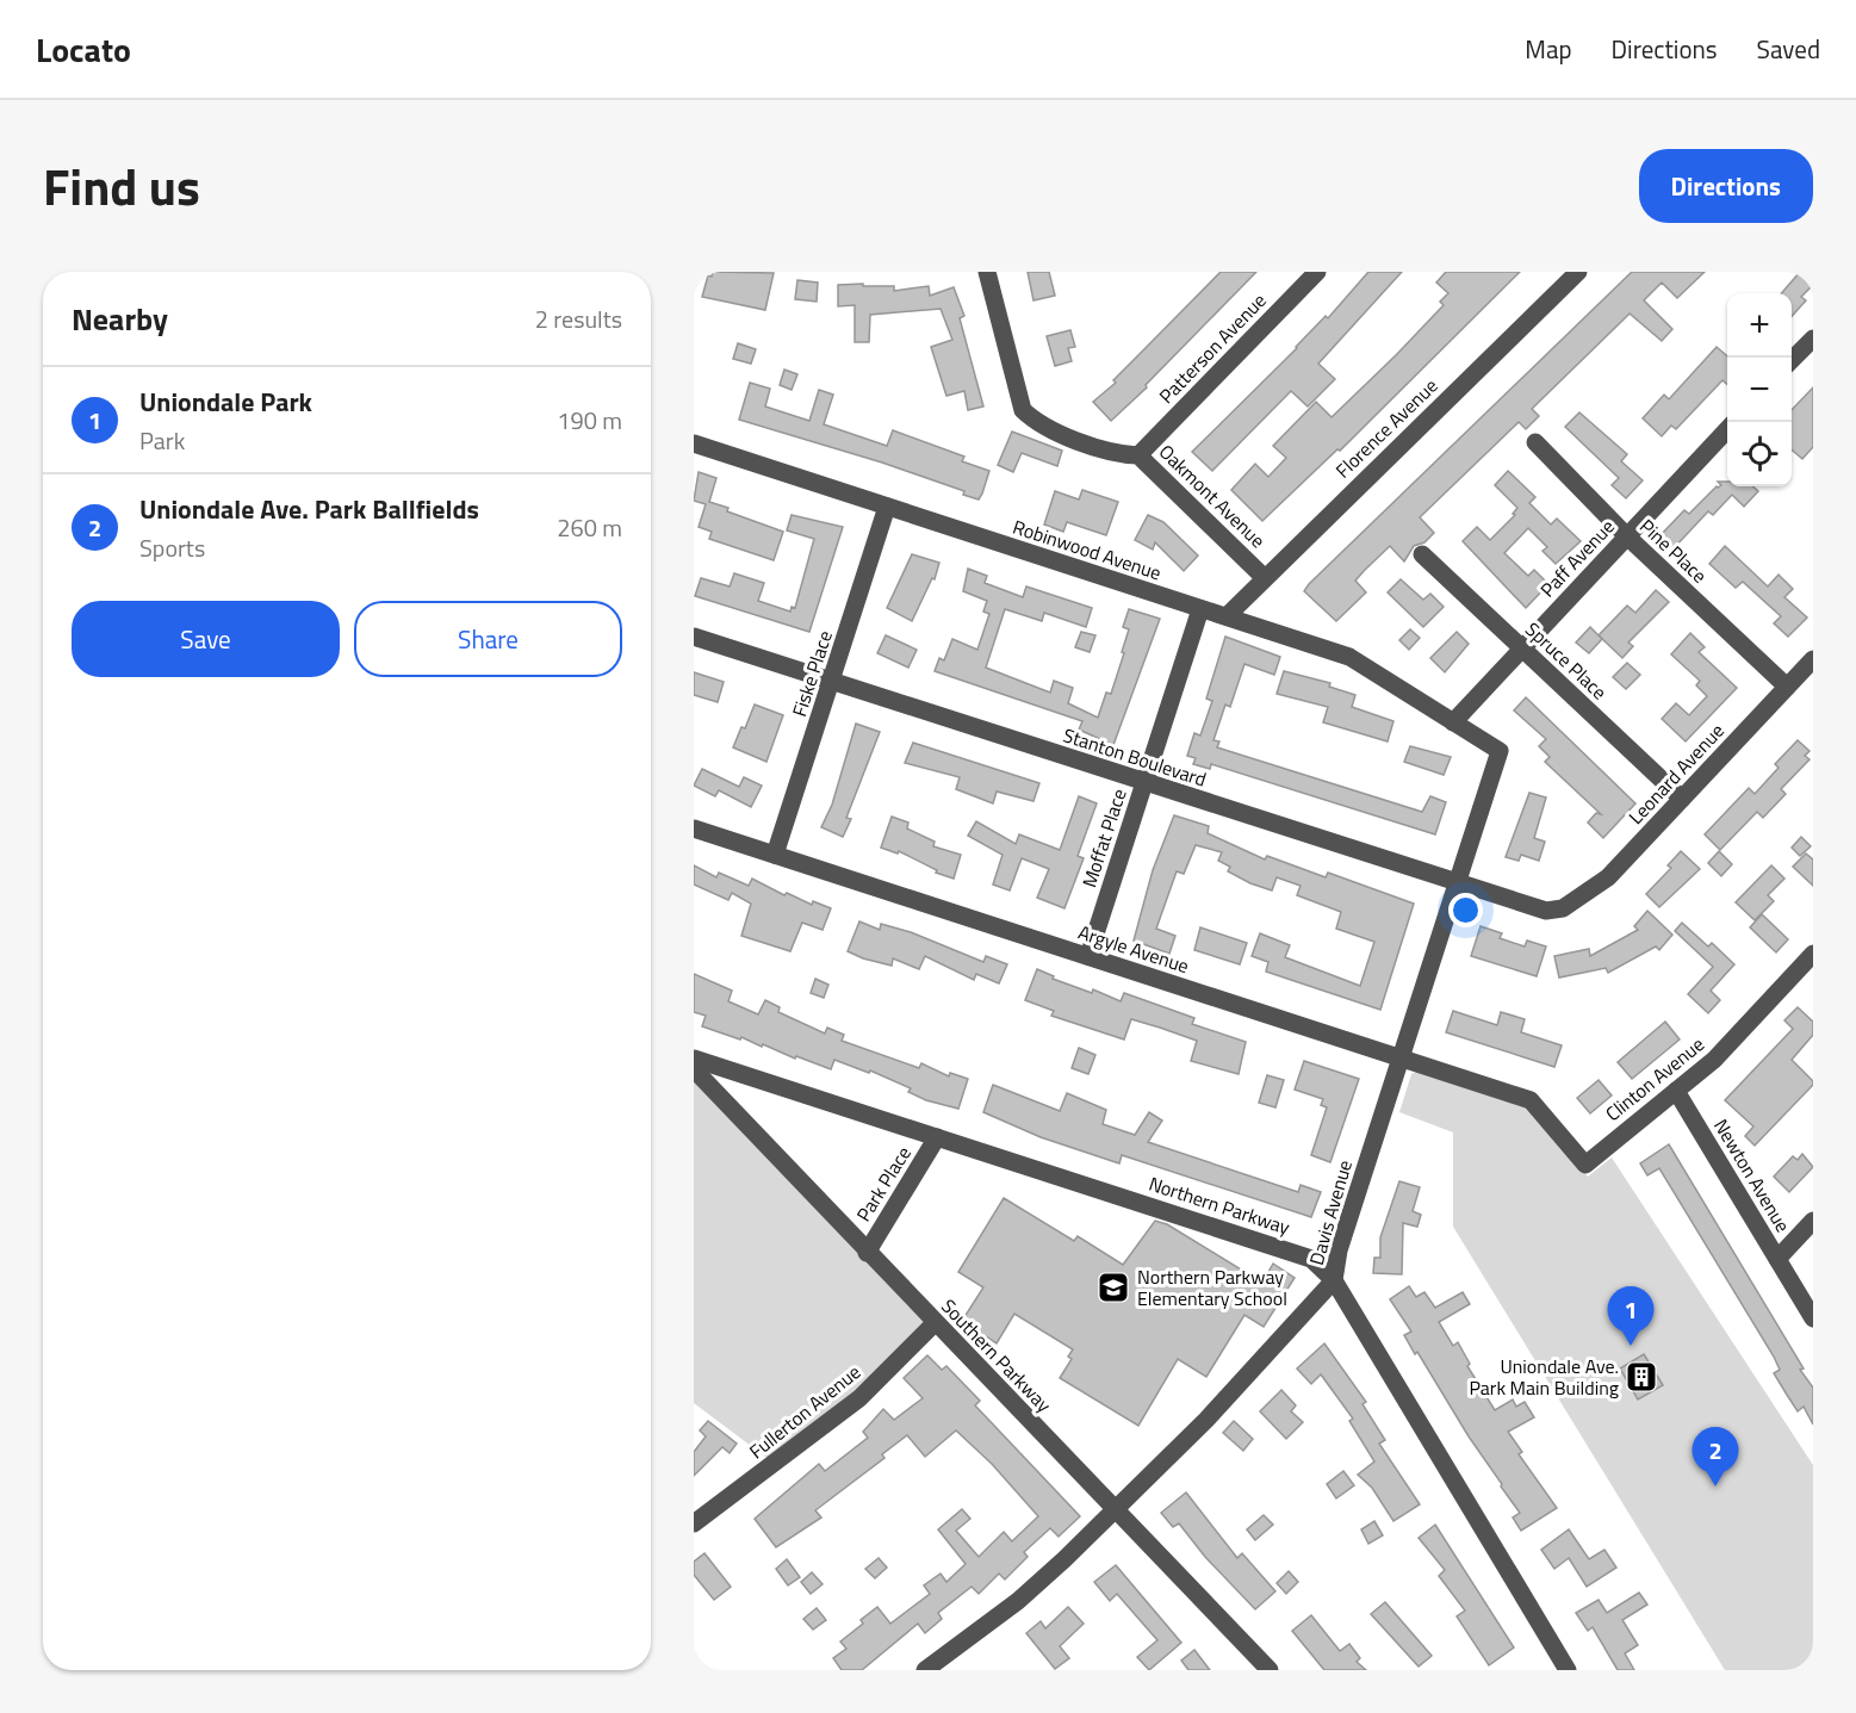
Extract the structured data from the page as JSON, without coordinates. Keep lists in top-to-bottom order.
{
  "streets": {
    "street": [
      "Patterson Avenue",
      "Florence Avenue",
      "Oakmont Avenue",
      "Robinwood Avenue",
      "Pine Place",
      "Paff Avenue",
      "Spruce Place",
      "Fiske Place",
      "Stanton Boulevard",
      "Leonard Avenue",
      "Moffat Place",
      "Argyle Avenue",
      "Clinton Avenue",
      "Newton Avenue",
      "Park Place",
      "Northern Parkway",
      "Davis Avenue",
      "Southern Parkway",
      "Fullerton Avenue"
    ]
  },
  "crossings": [
    ["Patterson Avenue", "Oakmont Avenue"],
    ["Florence Avenue", "Oakmont Avenue"],
    ["Florence Avenue", "Robinwood Avenue"],
    ["Robinwood Avenue", "Paff Avenue"],
    ["Robinwood Avenue", "Fiske Place"],
    ["Robinwood Avenue", "Moffat Place"],
    ["Robinwood Avenue", "Davis Avenue"],
    ["Pine Place", "Paff Avenue"],
    ["Pine Place", "Leonard Avenue"],
    ["Paff Avenue", "Spruce Place"],
    ["Paff Avenue", "Davis Avenue"],
    ["Spruce Place", "Leonard Avenue"],
    ["Fiske Place", "Stanton Boulevard"],
    ["Fiske Place", "Argyle Avenue"],
    ["Stanton Boulevard", "Leonard Avenue"],
    ["Stanton Boulevard", "Moffat Place"],
    ["Stanton Boulevard", "Davis Avenue"],
    ["Moffat Place", "Argyle Avenue"],
    ["Argyle Avenue", "Clinton Avenue"],
    ["Argyle Avenue", "Davis Avenue"],
    ["Clinton Avenue", "Newton Avenue"],
    ["Park Place", "Northern Parkway"],
    ["Park Place", "Southern Parkway"],
    ["Northern Parkway", "Davis Avenue"],
    ["Davis Avenue", "Southern Parkway"],
    ["Southern Parkway", "Fullerton Avenue"]
  ],
  "places": {
    "school or university": ["Northern Parkway Elementary School"],
    "building": ["Uniondale Ave. Park Main Building"]
  },
  "page": {
    "header": "Locato",
    "nav": ["Map", "Directions", "Saved"],
    "title": "Find us",
    "buttons": [
      "Directions",
      ["Save", "Share"]
    ],
    "heading": ["Nearby", "2 results"],
    "map_buttons": ["+", "−"],
    "list": [
      {
        "mark": "1",
        "name": "Uniondale Park",
        "note": "Park",
        "value": "190 m"
      },
      {
        "mark": "2",
        "name": "Uniondale Ave. Park Ballfields",
        "note": "Sports",
        "value": "260 m"
      }
    ],
    "pins": ["1", "2"]
  }
}
